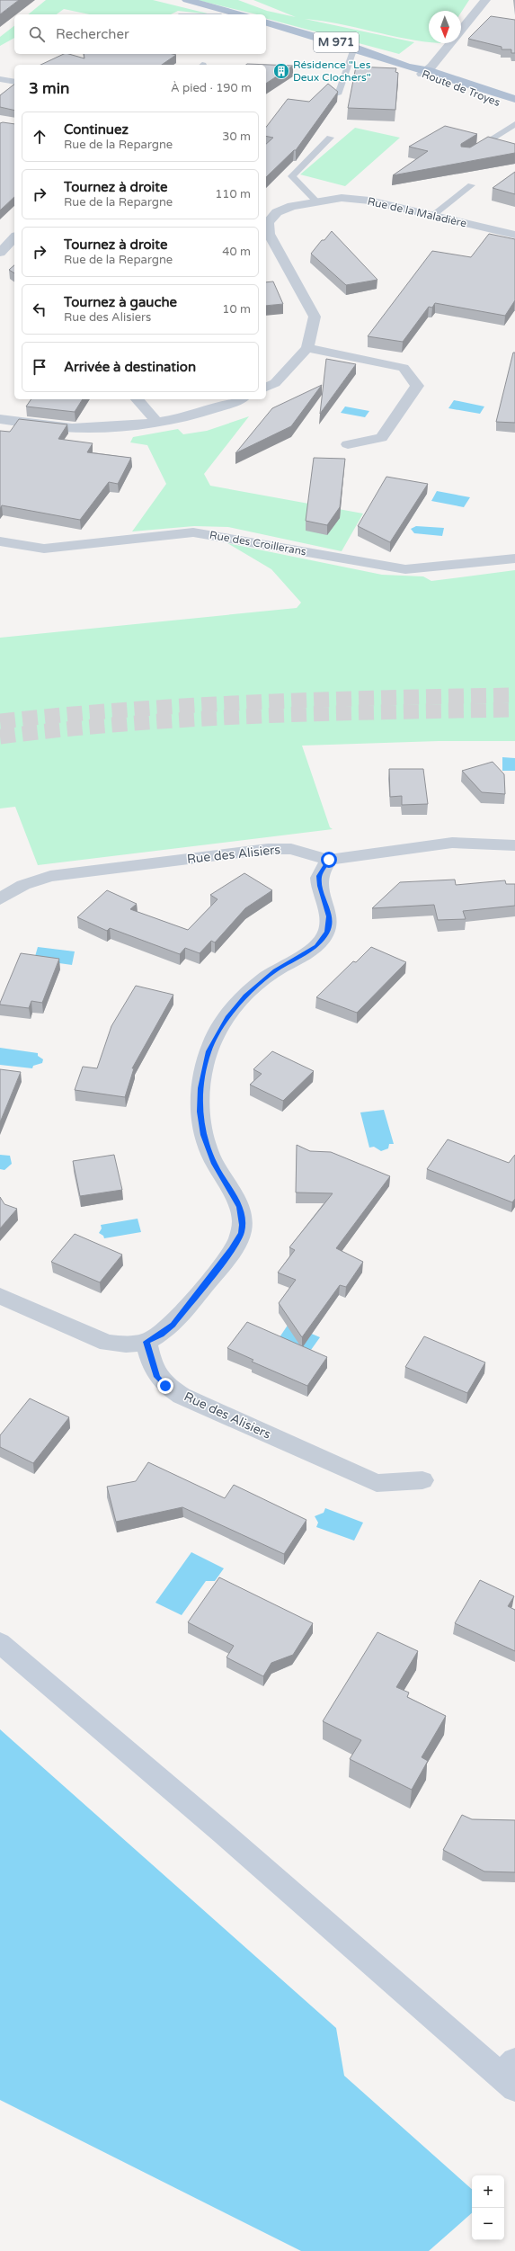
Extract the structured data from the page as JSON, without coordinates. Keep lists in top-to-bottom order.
{
  "streets": {
    "main road": ["M 971", "Route de Troyes"],
    "street": ["Rue de la Maladière", "Rue des Croillerans", "Rue des Alisiers"]
  },
  "crossings": [
    ["M 971", "Route de Troyes"]
  ],
  "places": {
    "building": ["Résidence \"Les Deux Clochers\""]
  },
  "north": "bottom",
  "page": {
    "search": "Rechercher",
    "heading": ["3 min", "À pied · 190 m"],
    "list": [
      ["Continuez", "Rue de la Repargne", "30 m"],
      ["Tournez à droite", "Rue de la Repargne", "110 m"],
      ["Tournez à droite", "Rue de la Repargne", "40 m"],
      ["Tournez à gauche", "Rue des Alisiers", "10 m"],
      "Arrivée à destination"
    ],
    "map_buttons": ["+", "−"]
  }
}
